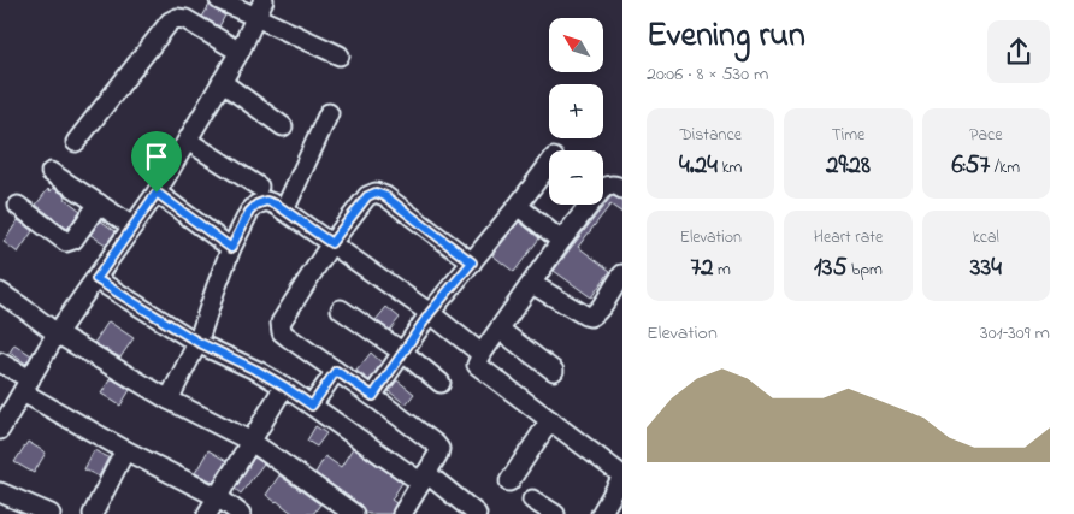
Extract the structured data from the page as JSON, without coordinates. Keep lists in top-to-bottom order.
{
  "north": "top left",
  "page": {
    "heading": ["Evening run", "20:06 · 8 × 530 m"],
    "map_buttons": ["+", "−"],
    "stats": [
      ["Distance", "4.24 km"],
      ["Time", "29:28"],
      ["Pace", "6:57 /km"],
      ["Elevation", "72 m"],
      ["Heart rate", "135 bpm"],
      ["kcal", "334"]
    ],
    "chart": ["Elevation", "301–309 m"]
  }
}
